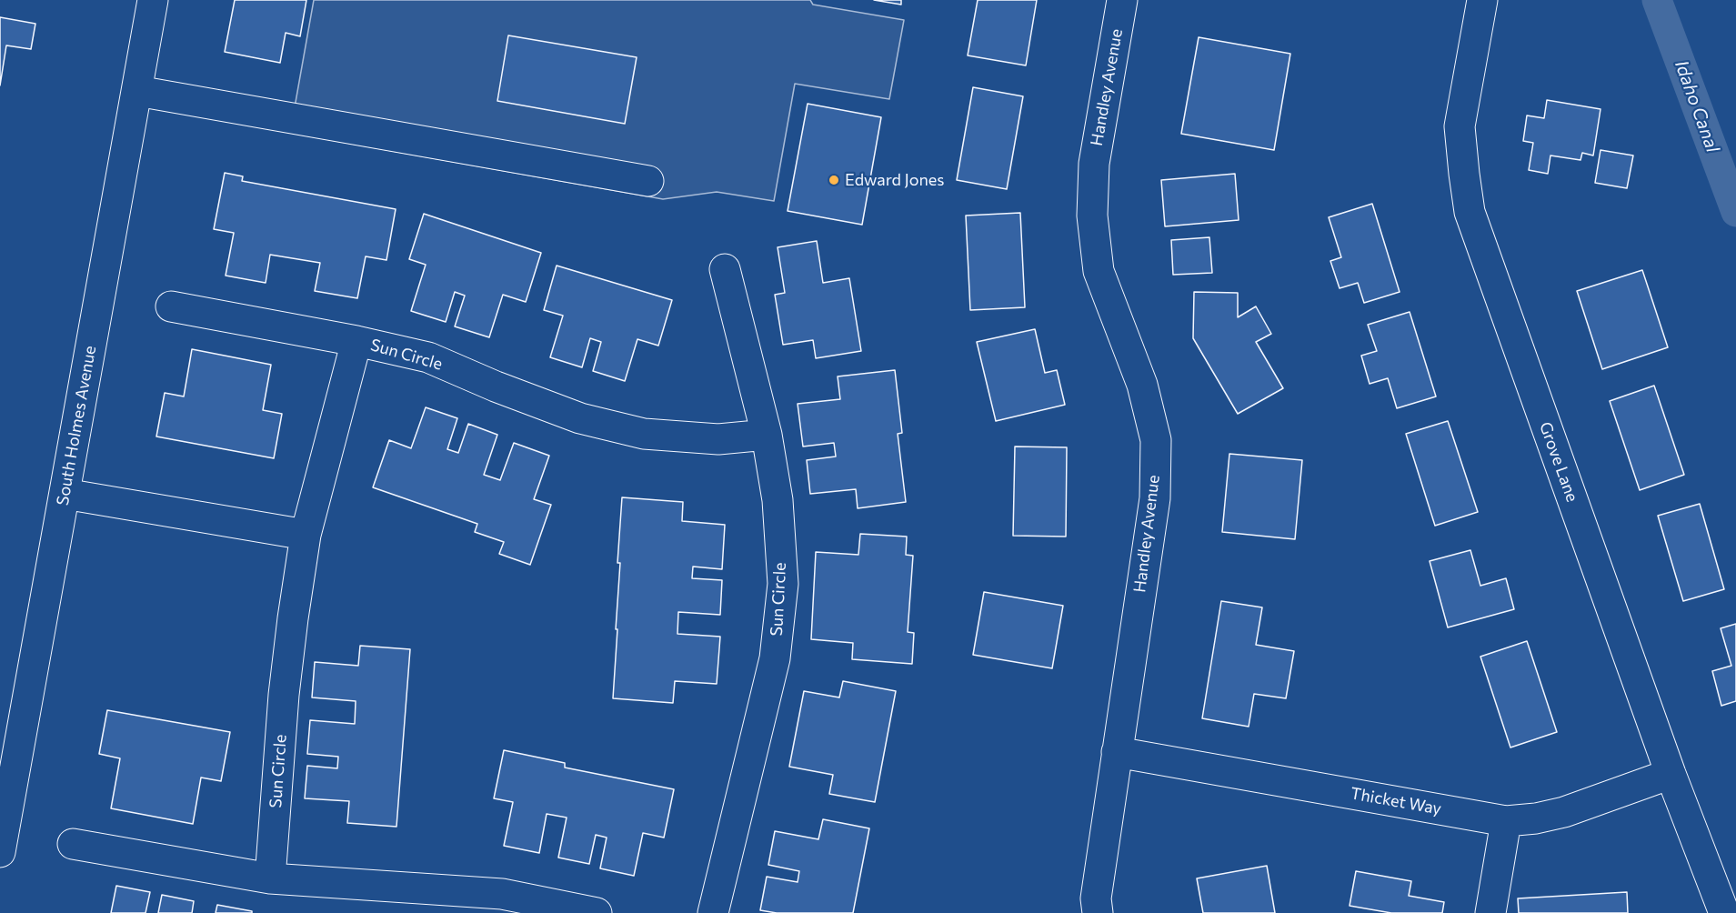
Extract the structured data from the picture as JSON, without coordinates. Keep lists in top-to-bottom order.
{
  "streets": {
    "street": [
      "Handley Avenue",
      "Sun Circle",
      "South Holmes Avenue",
      "Grove Lane",
      "Thicket Way"
    ]
  },
  "crossings": [
    ["Handley Avenue", "Thicket Way"],
    ["Grove Lane", "Thicket Way"]
  ],
  "water": ["Idaho Canal"],
  "places": ["Edward Jones"]
}
